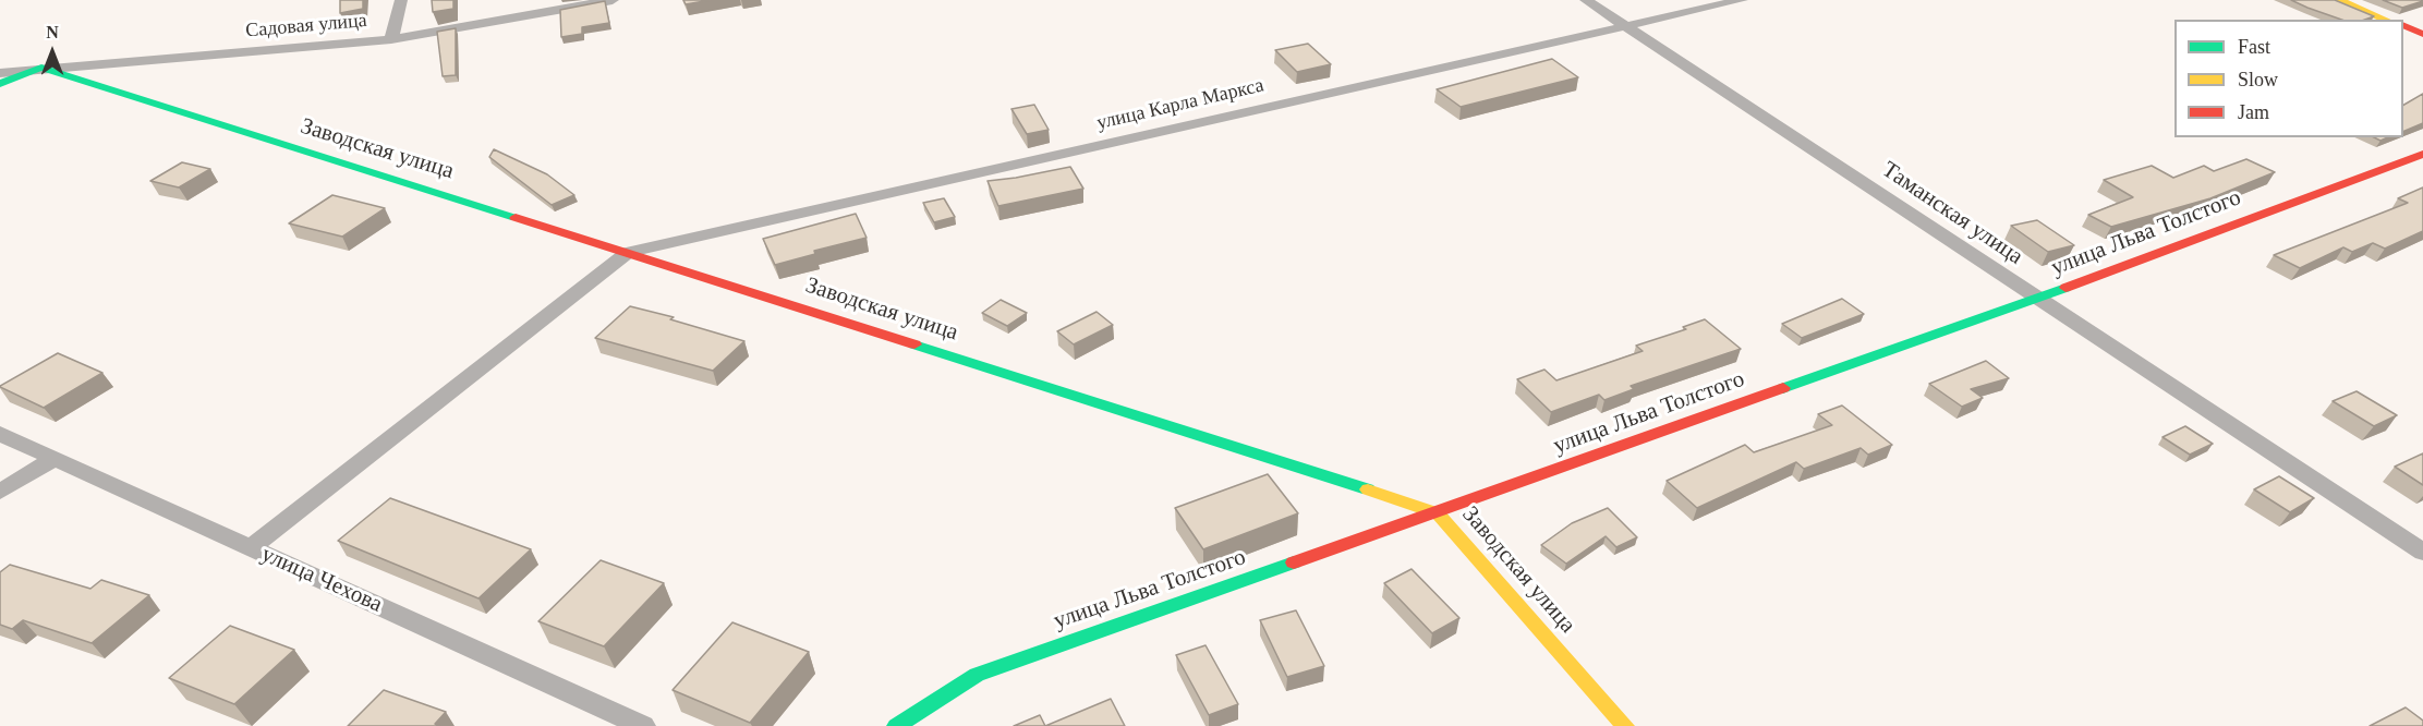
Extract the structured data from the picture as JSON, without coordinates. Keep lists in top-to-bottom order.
{
  "streets": {
    "street": [
      "Садовая улица",
      "улица Карла Маркса",
      "Заводская улица",
      "Таманская улица",
      "улица Льва Толстого",
      "улица Чехова"
    ]
  },
  "crossings": [
    ["Садовая улица", "Заводская улица"],
    ["улица Карла Маркса", "Заводская улица"],
    ["улица Карла Маркса", "Таманская улица"],
    ["Заводская улица", "улица Льва Толстого"],
    ["Таманская улица", "улица Льва Толстого"]
  ],
  "legend": ["Fast", "Slow", "Jam"],
  "north": "top"
}
